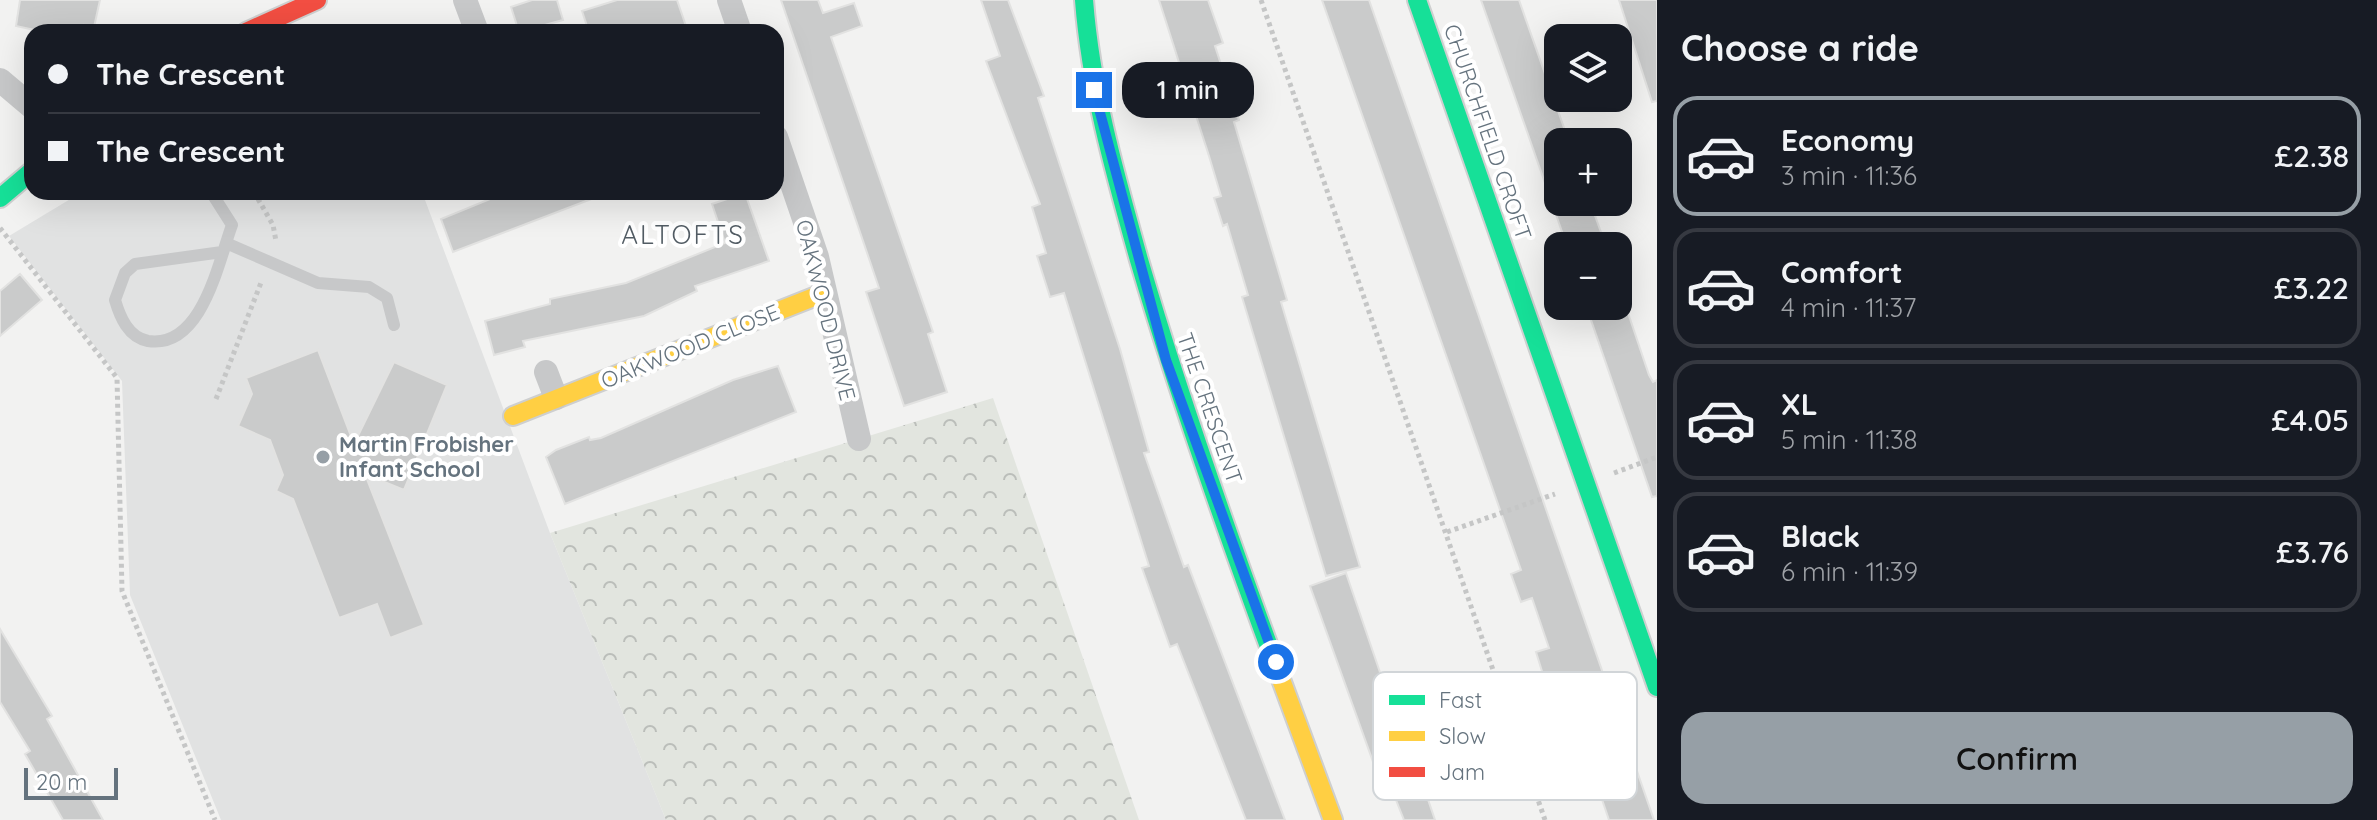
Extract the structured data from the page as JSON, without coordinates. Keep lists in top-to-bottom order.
{
  "streets": {
    "street": [
      "CHURCHFIELD CROFT",
      "OAKWOOD DRIVE",
      "OAKWOOD CLOSE",
      "THE CRESCENT"
    ]
  },
  "crossings": [
    ["OAKWOOD DRIVE", "OAKWOOD CLOSE"]
  ],
  "districts": ["ALTOFTS"],
  "places": ["Martin Frobisher Infant School"],
  "legend": ["Fast", "Slow", "Jam"],
  "scale_bar": "20 m",
  "page": {
    "heading": "Choose a ride",
    "map_buttons": ["+", "−"],
    "banner": ["The Crescent", "The Crescent"],
    "bubble": "1 min",
    "list": [
      {
        "name": "Economy",
        "note": "3 min · 11:36",
        "value": "£2.38"
      },
      {
        "name": "Comfort",
        "note": "4 min · 11:37",
        "value": "£3.22"
      },
      {
        "name": "XL",
        "note": "5 min · 11:38",
        "value": "£4.05"
      },
      {
        "name": "Black",
        "note": "6 min · 11:39",
        "value": "£3.76"
      }
    ],
    "buttons": "Confirm",
    "scale": "20 m"
  }
}
